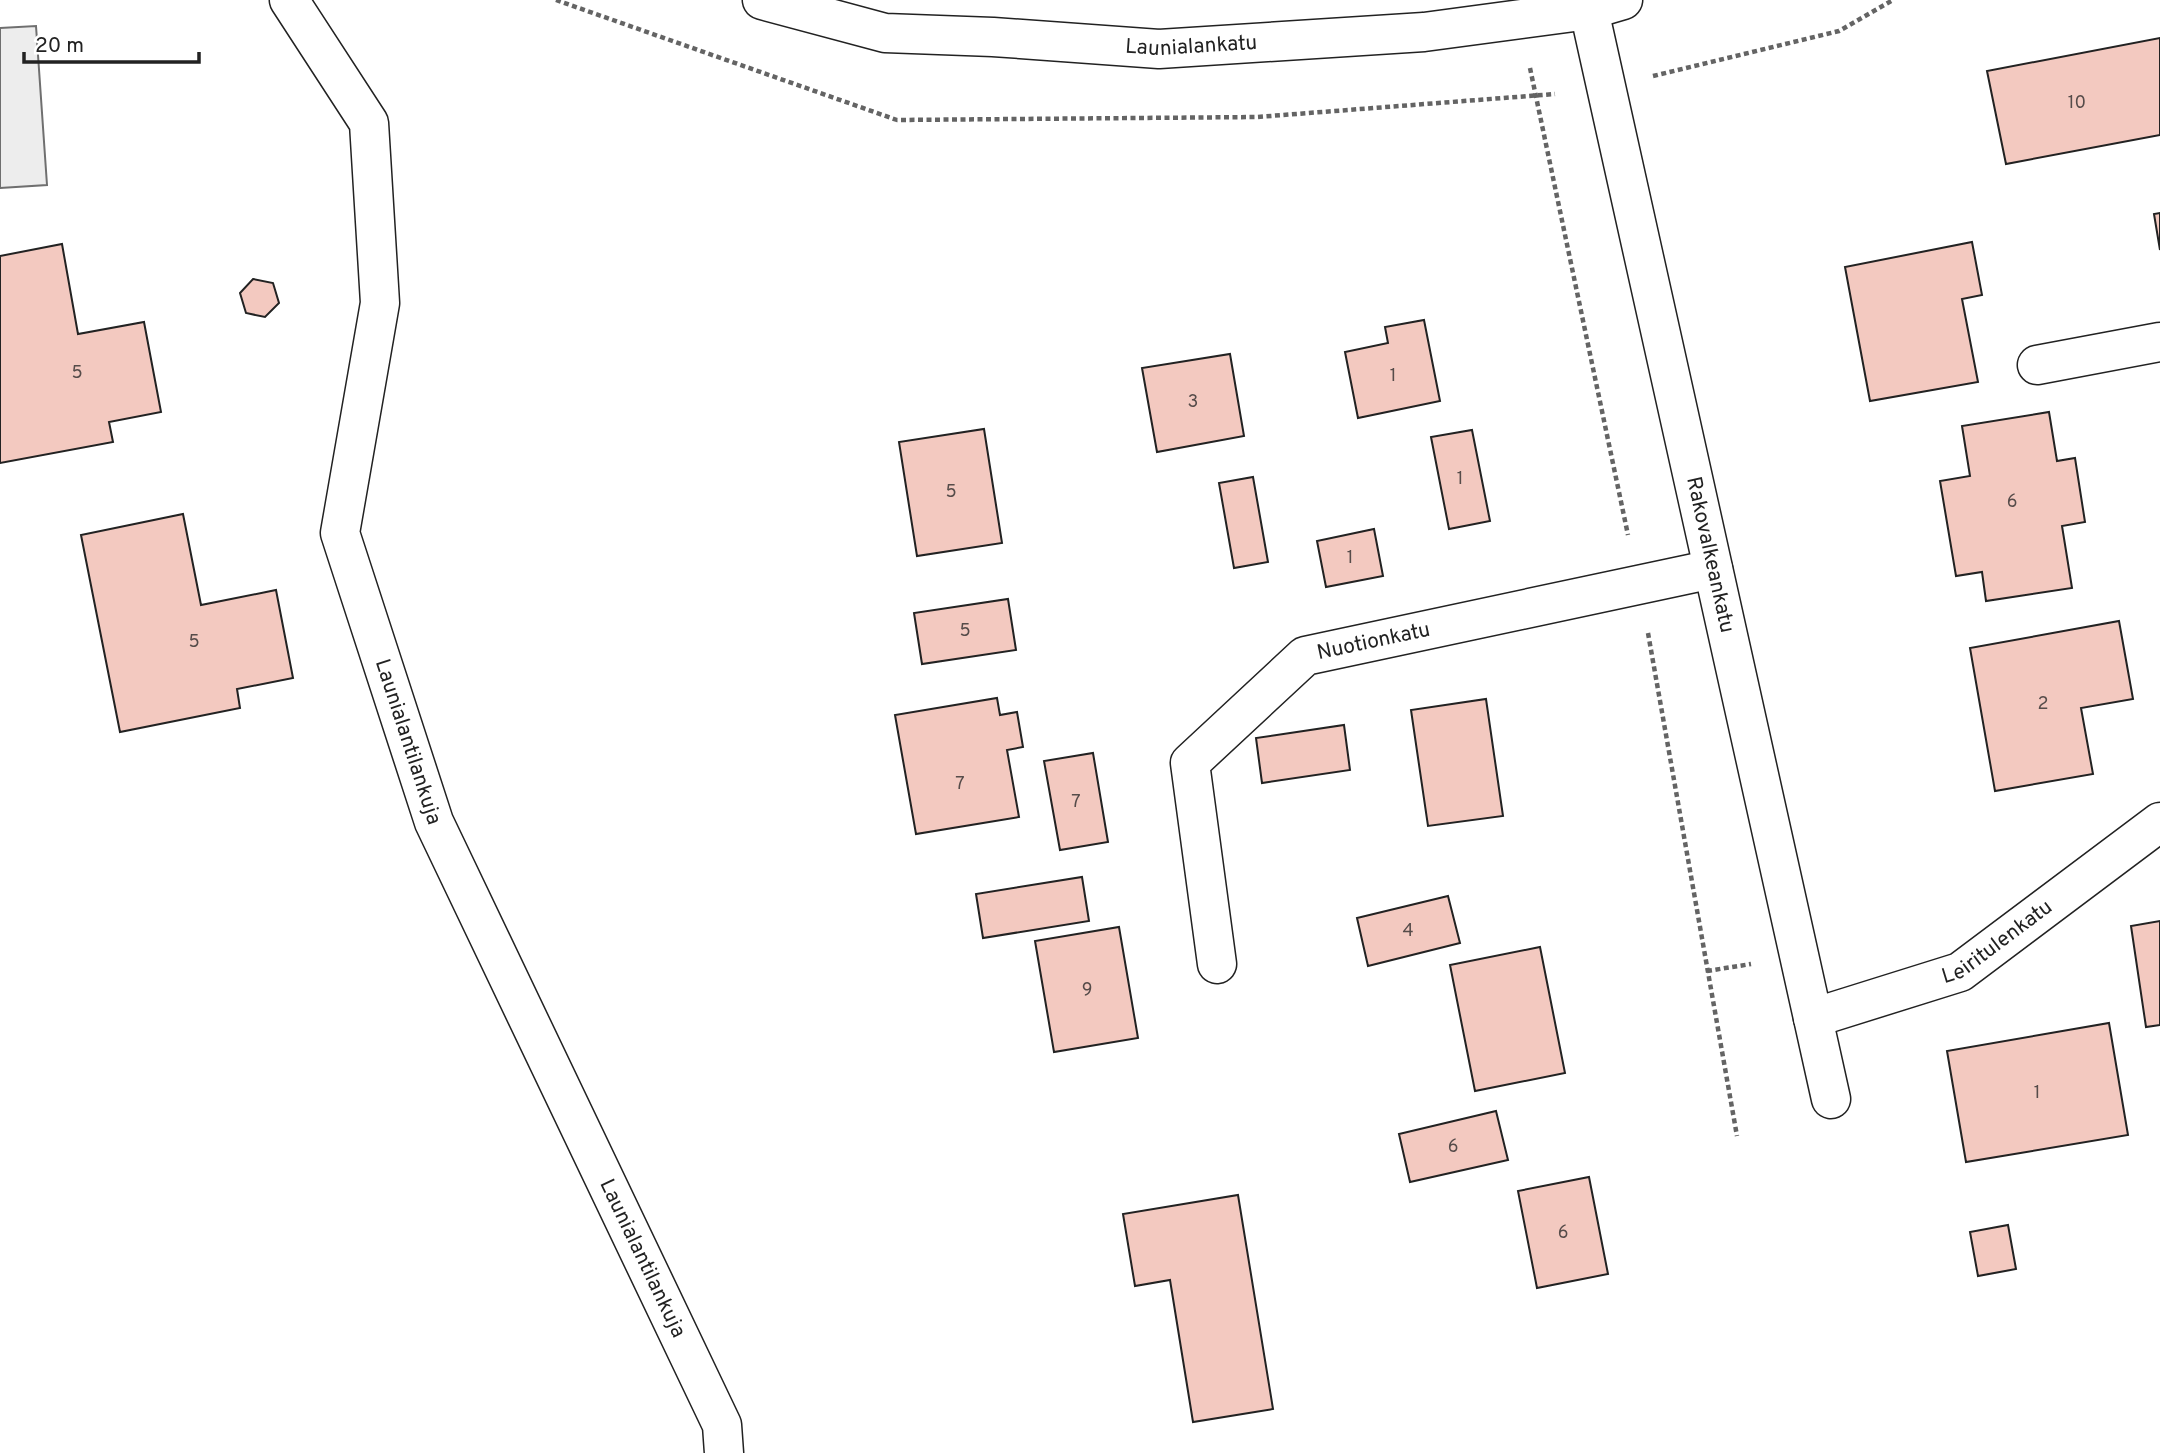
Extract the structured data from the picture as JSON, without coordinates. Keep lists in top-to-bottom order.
{
  "streets": {
    "street": [
      "Launialankatu",
      "Rakovalkeankatu",
      "Nuotionkatu",
      "Launialantilankuja",
      "Leiritulenkatu"
    ]
  },
  "crossings": [
    ["Launialankatu", "Rakovalkeankatu"],
    ["Rakovalkeankatu", "Nuotionkatu"],
    ["Rakovalkeankatu", "Leiritulenkatu"]
  ],
  "house_numbers": [
    "10",
    "5",
    "1",
    "3",
    "1",
    "5",
    "6",
    "1",
    "5",
    "5",
    "2",
    "7",
    "7",
    "4",
    "9",
    "1",
    "6",
    "6"
  ],
  "scale_bar": "20 m"
}
